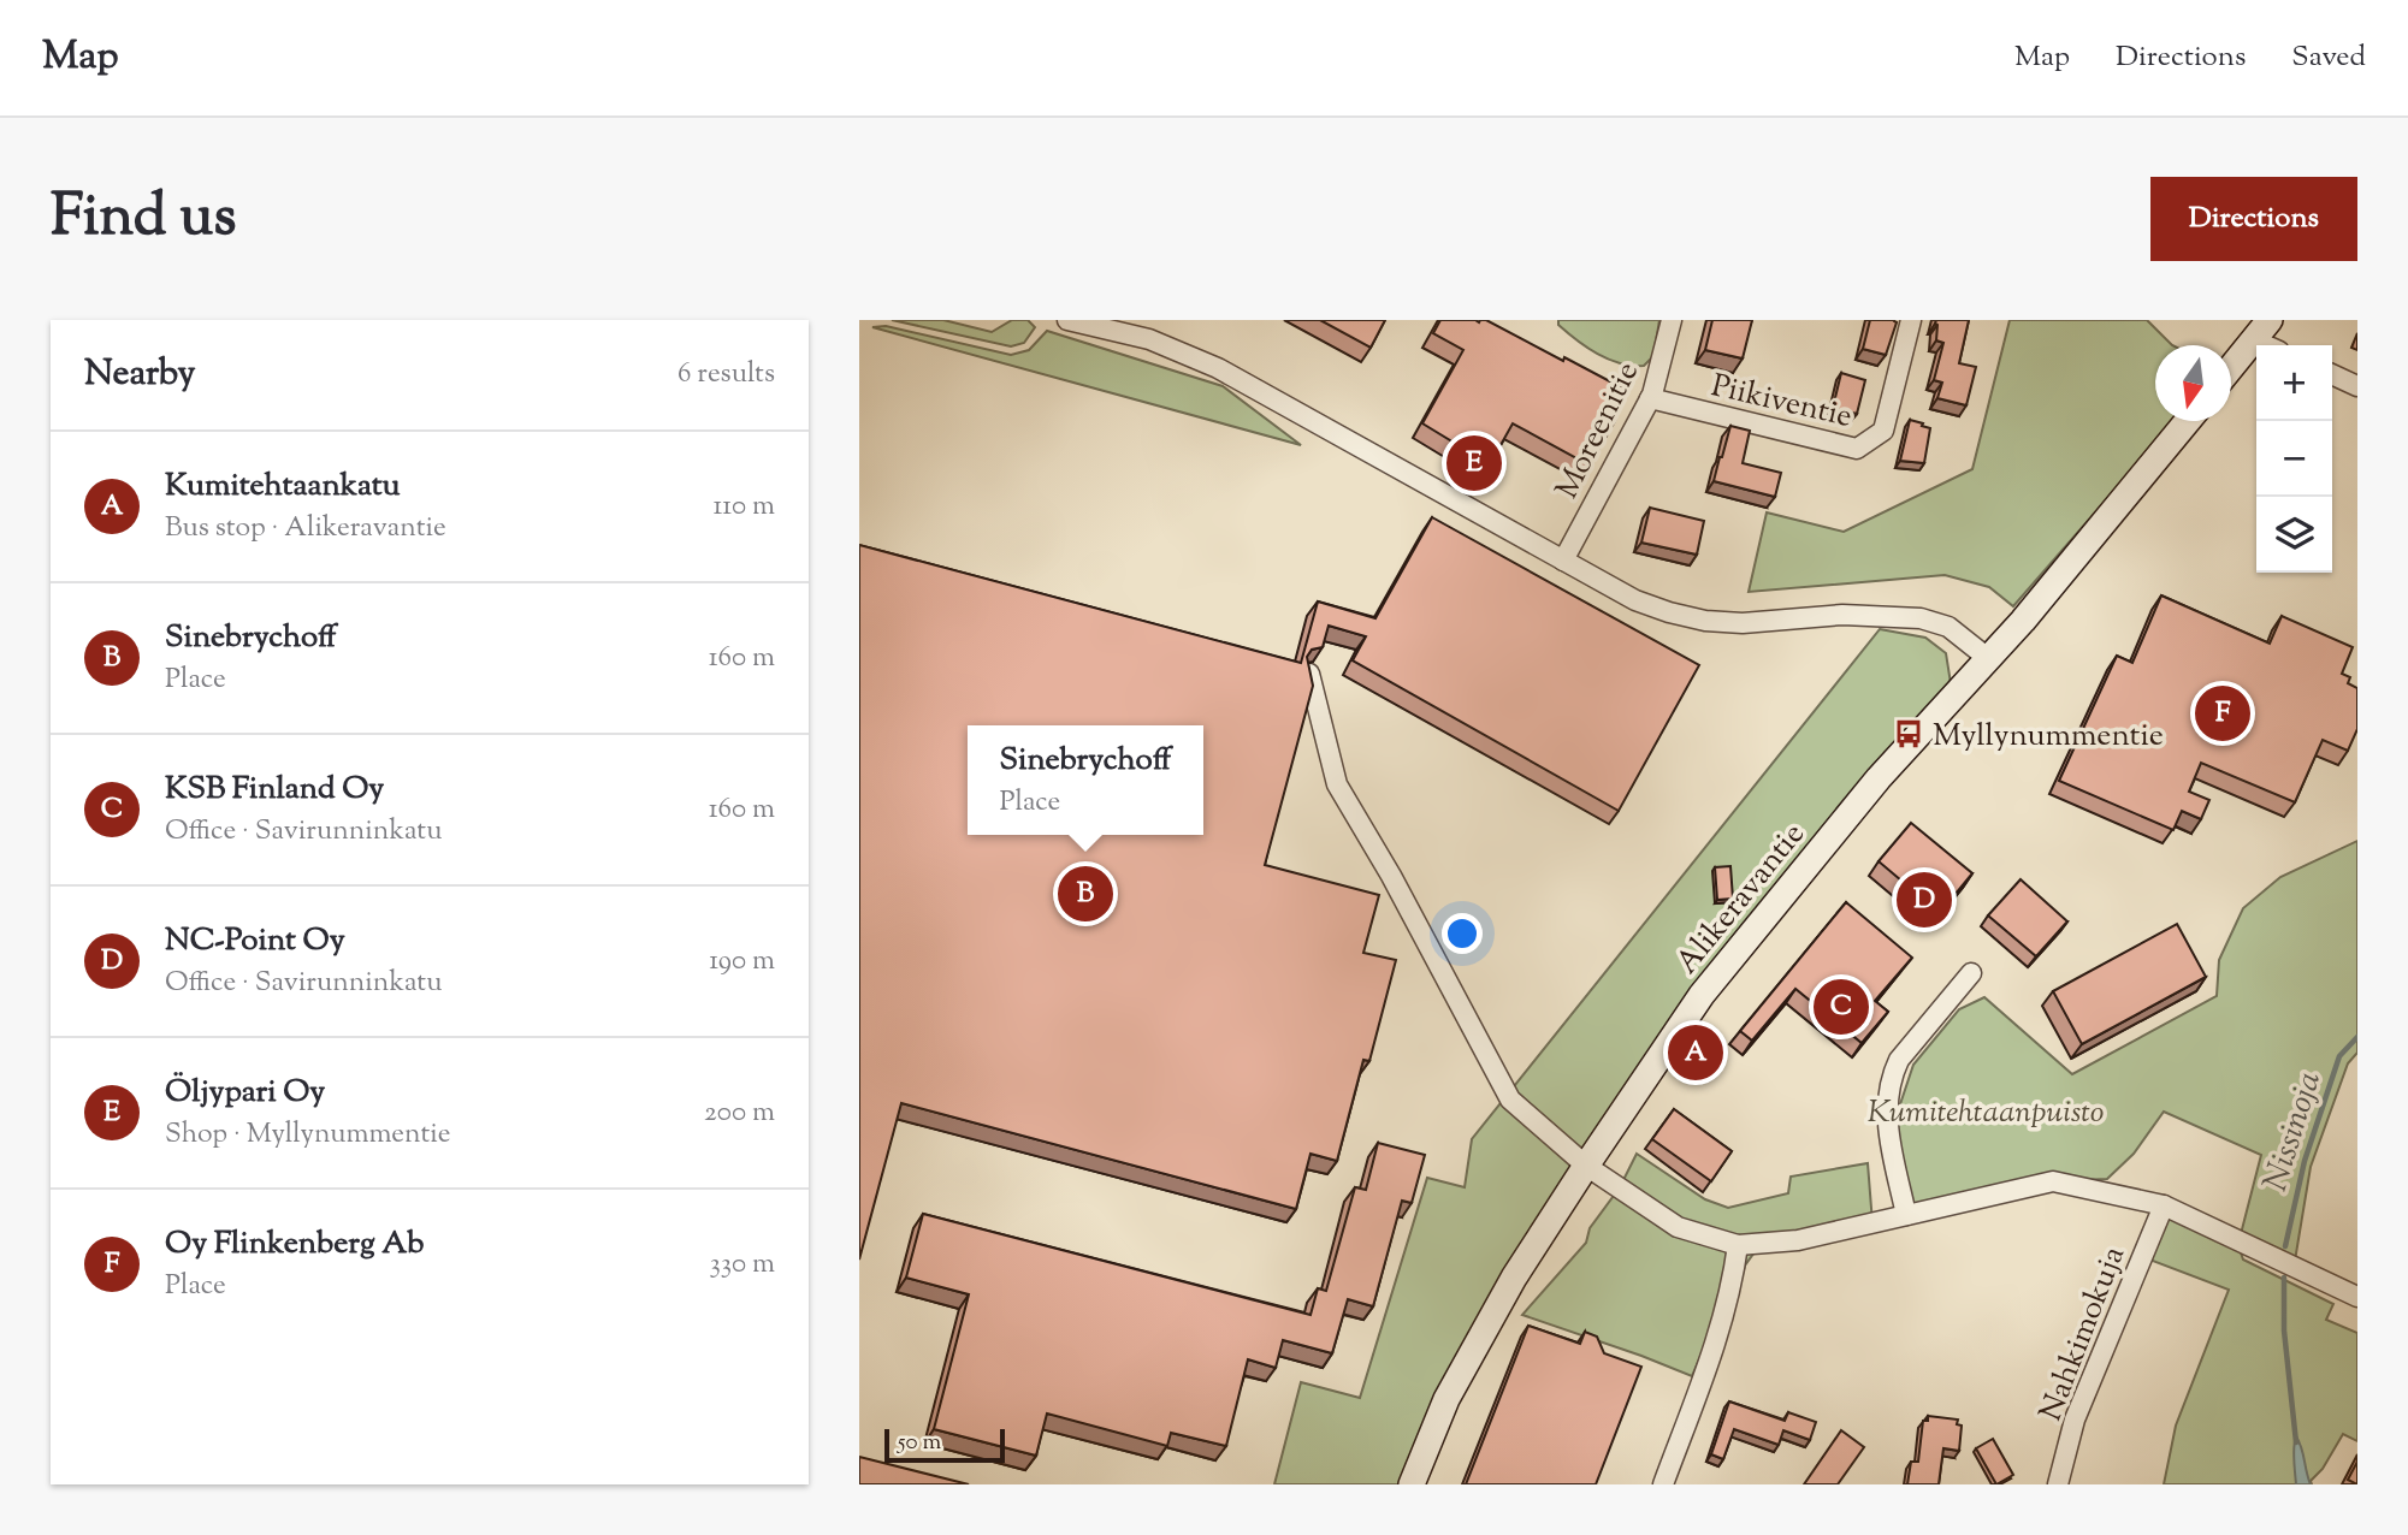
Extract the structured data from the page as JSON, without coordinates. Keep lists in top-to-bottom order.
{
  "streets": {
    "street": [
      "Piikiventie",
      "Moreenitie",
      "Alikeravantie",
      "Nahkimokuja"
    ]
  },
  "crossings": [
    ["Piikiventie", "Moreenitie"]
  ],
  "water": ["Nissinoja"],
  "parks": ["Kumitehtaanpuisto"],
  "places": {
    "bus stop": ["Myllynummentie"]
  },
  "scale_bar": "50 m",
  "north": "bottom",
  "page": {
    "header": "Map",
    "nav": ["Map", "Directions", "Saved"],
    "title": "Find us",
    "buttons": "Directions",
    "heading": ["Nearby", "6 results"],
    "map_buttons": ["+", "−"],
    "list": [
      {
        "mark": "A",
        "name": "Kumitehtaankatu",
        "note": "Bus stop · Alikeravantie",
        "value": "110 m"
      },
      {
        "mark": "B",
        "name": "Sinebrychoff",
        "note": "Place",
        "value": "160 m"
      },
      {
        "mark": "C",
        "name": "KSB Finland Oy",
        "note": "Office · Savirunninkatu",
        "value": "160 m"
      },
      {
        "mark": "D",
        "name": "NC-Point Oy",
        "note": "Office · Savirunninkatu",
        "value": "190 m"
      },
      {
        "mark": "E",
        "name": "Öljypari Oy",
        "note": "Shop · Myllynummentie",
        "value": "200 m"
      },
      {
        "mark": "F",
        "name": "Oy Flinkenberg Ab",
        "note": "Place",
        "value": "330 m"
      }
    ],
    "pins": [
      "E",
      "F",
      "B",
      "D",
      "C",
      "A"
    ],
    "popup": ["Sinebrychoff", "Place"],
    "scale": "50 m"
  }
}
